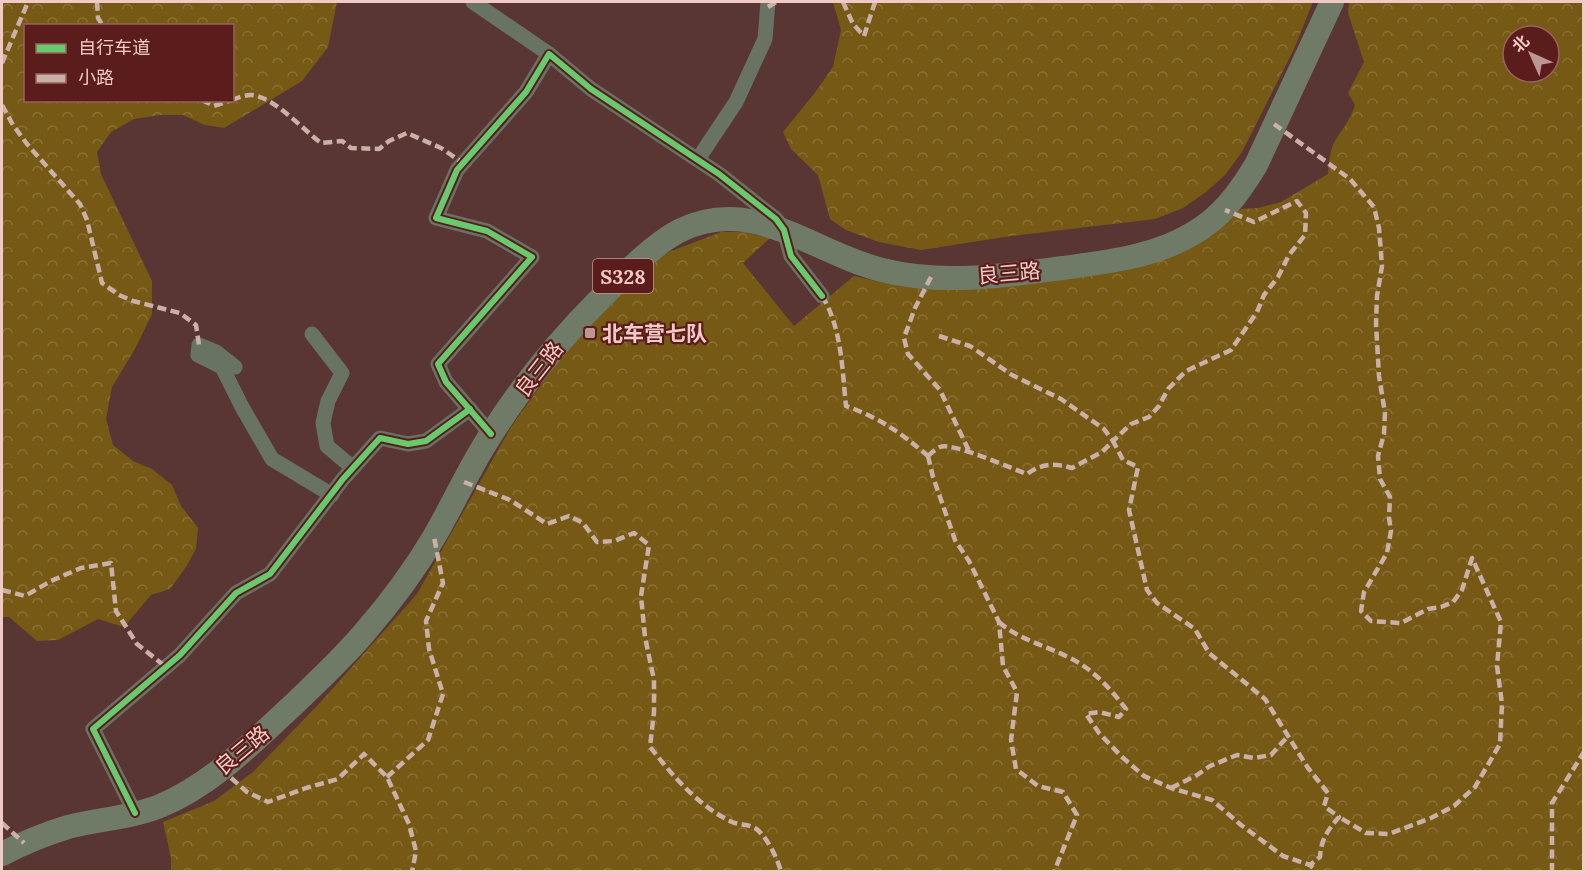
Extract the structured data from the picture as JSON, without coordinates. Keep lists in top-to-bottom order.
{
  "streets": {
    "main road": ["良三路", "S328"]
  },
  "places": {
    "transit": ["北车营七队"]
  },
  "legend": ["自行车道", "小路"],
  "north": "top left"
}
